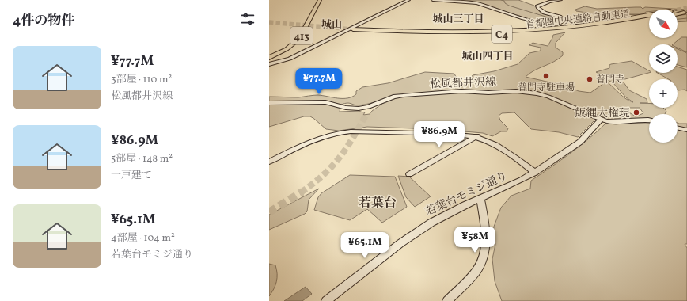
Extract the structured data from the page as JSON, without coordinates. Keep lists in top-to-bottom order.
{
  "streets": {
    "highway": ["首都圏中央連絡自動車道", "C4", "413"],
    "street": ["松風都井沢線", "若葉台モミジ通り"]
  },
  "crossings": [
    ["松風都井沢線", "若葉台モミジ通り"]
  ],
  "districts": [
    "城山三丁目",
    "城山",
    "城山四丁目",
    "若葉台"
  ],
  "places": ["普門寺駐車場", "普門寺", "飯縄大権現"],
  "north": "bottom right",
  "page": {
    "heading": "4件の物件",
    "map_buttons": ["+", "−"],
    "list": [
      {
        "name": "¥77.7M",
        "note": "3部屋 · 110 m² · 松風都井沢線"
      },
      {
        "name": "¥86.9M",
        "note": "5部屋 · 148 m² · 一戸建て"
      },
      {
        "name": "¥65.1M",
        "note": "4部屋 · 104 m² · 若葉台モミジ通り"
      }
    ],
    "price": [
      "¥77.7M",
      "¥86.9M",
      "¥58M",
      "¥65.1M"
    ]
  }
}
